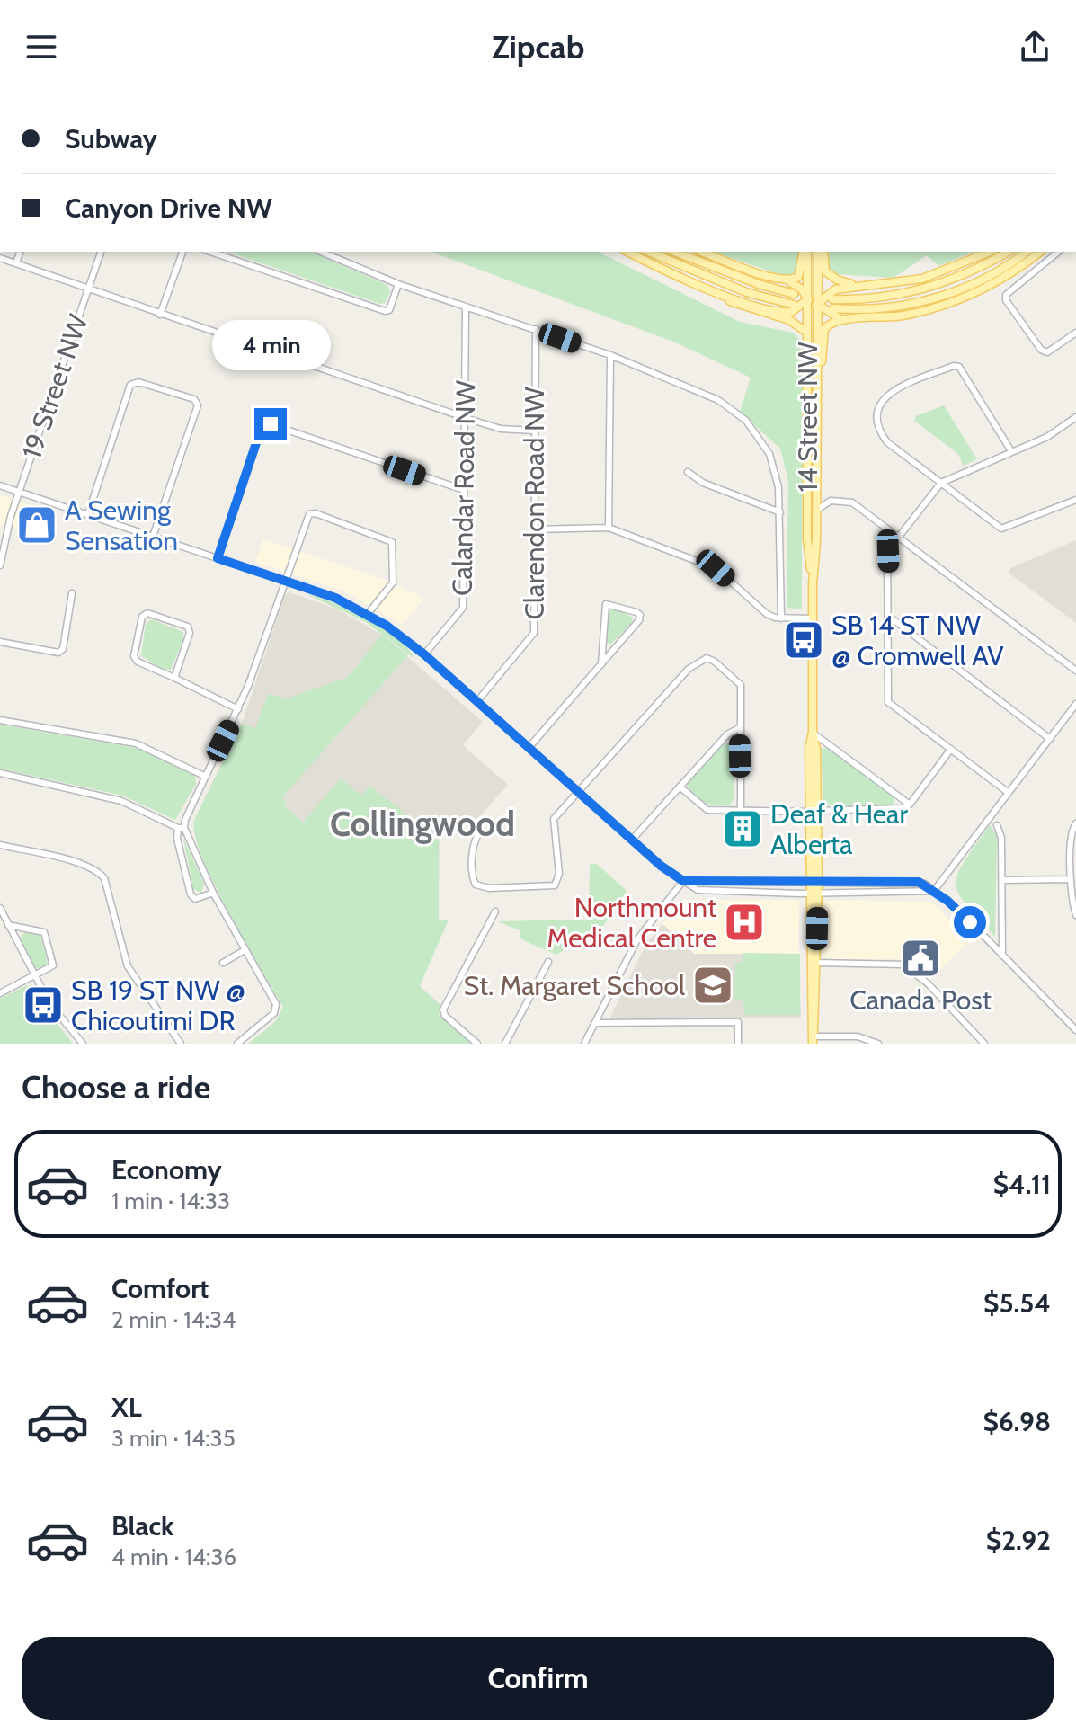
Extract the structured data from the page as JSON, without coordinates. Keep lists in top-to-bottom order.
{
  "streets": {
    "main road": ["14 Street NW"],
    "street": ["19 Street NW", "Calandar Road NW", "Clarendon Road NW"]
  },
  "districts": ["Collingwood"],
  "places": {
    "shop": ["A Sewing Sensation"],
    "bus stop": ["SB 14 ST NW @ Cromwell AV", "SB 19 ST NW @ Chicoutimi DR"],
    "building": ["Deaf & Hear Alberta"],
    "hospital": ["Northmount Medical Centre"],
    "public building": ["Canada Post"],
    "school or university": ["St. Margaret School"]
  },
  "page": {
    "header": "Zipcab",
    "banner": ["Subway", "Canyon Drive NW"],
    "bubble": "4 min",
    "heading": "Choose a ride",
    "list": [
      {
        "name": "Economy",
        "note": "1 min · 14:33",
        "value": "$4.11"
      },
      {
        "name": "Comfort",
        "note": "2 min · 14:34",
        "value": "$5.54"
      },
      {
        "name": "XL",
        "note": "3 min · 14:35",
        "value": "$6.98"
      },
      {
        "name": "Black",
        "note": "4 min · 14:36",
        "value": "$2.92"
      }
    ],
    "buttons": "Confirm"
  }
}
